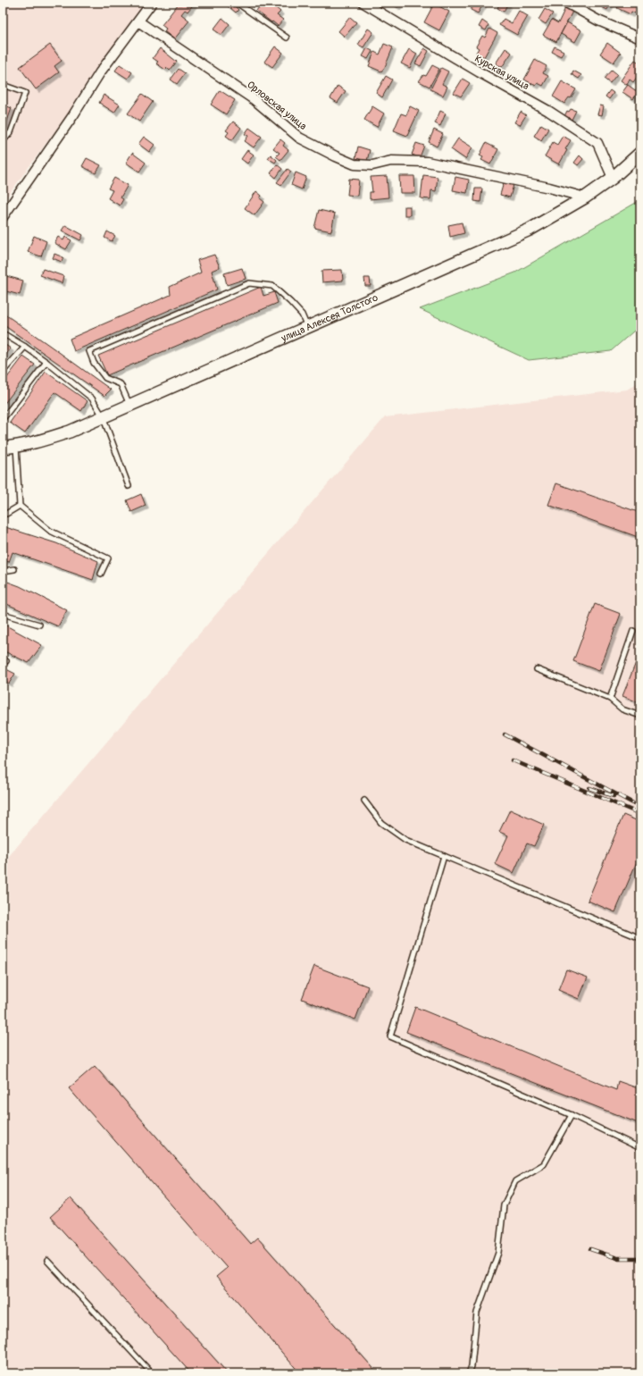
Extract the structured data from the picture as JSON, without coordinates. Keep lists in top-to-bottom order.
{
  "streets": {
    "street": ["Курская улица", "Орловская улица", "улица Алексея Толстого"]
  },
  "crossings": [
    ["Курская улица", "улица Алексея Толстого"],
    ["Орловская улица", "улица Алексея Толстого"]
  ]
}
